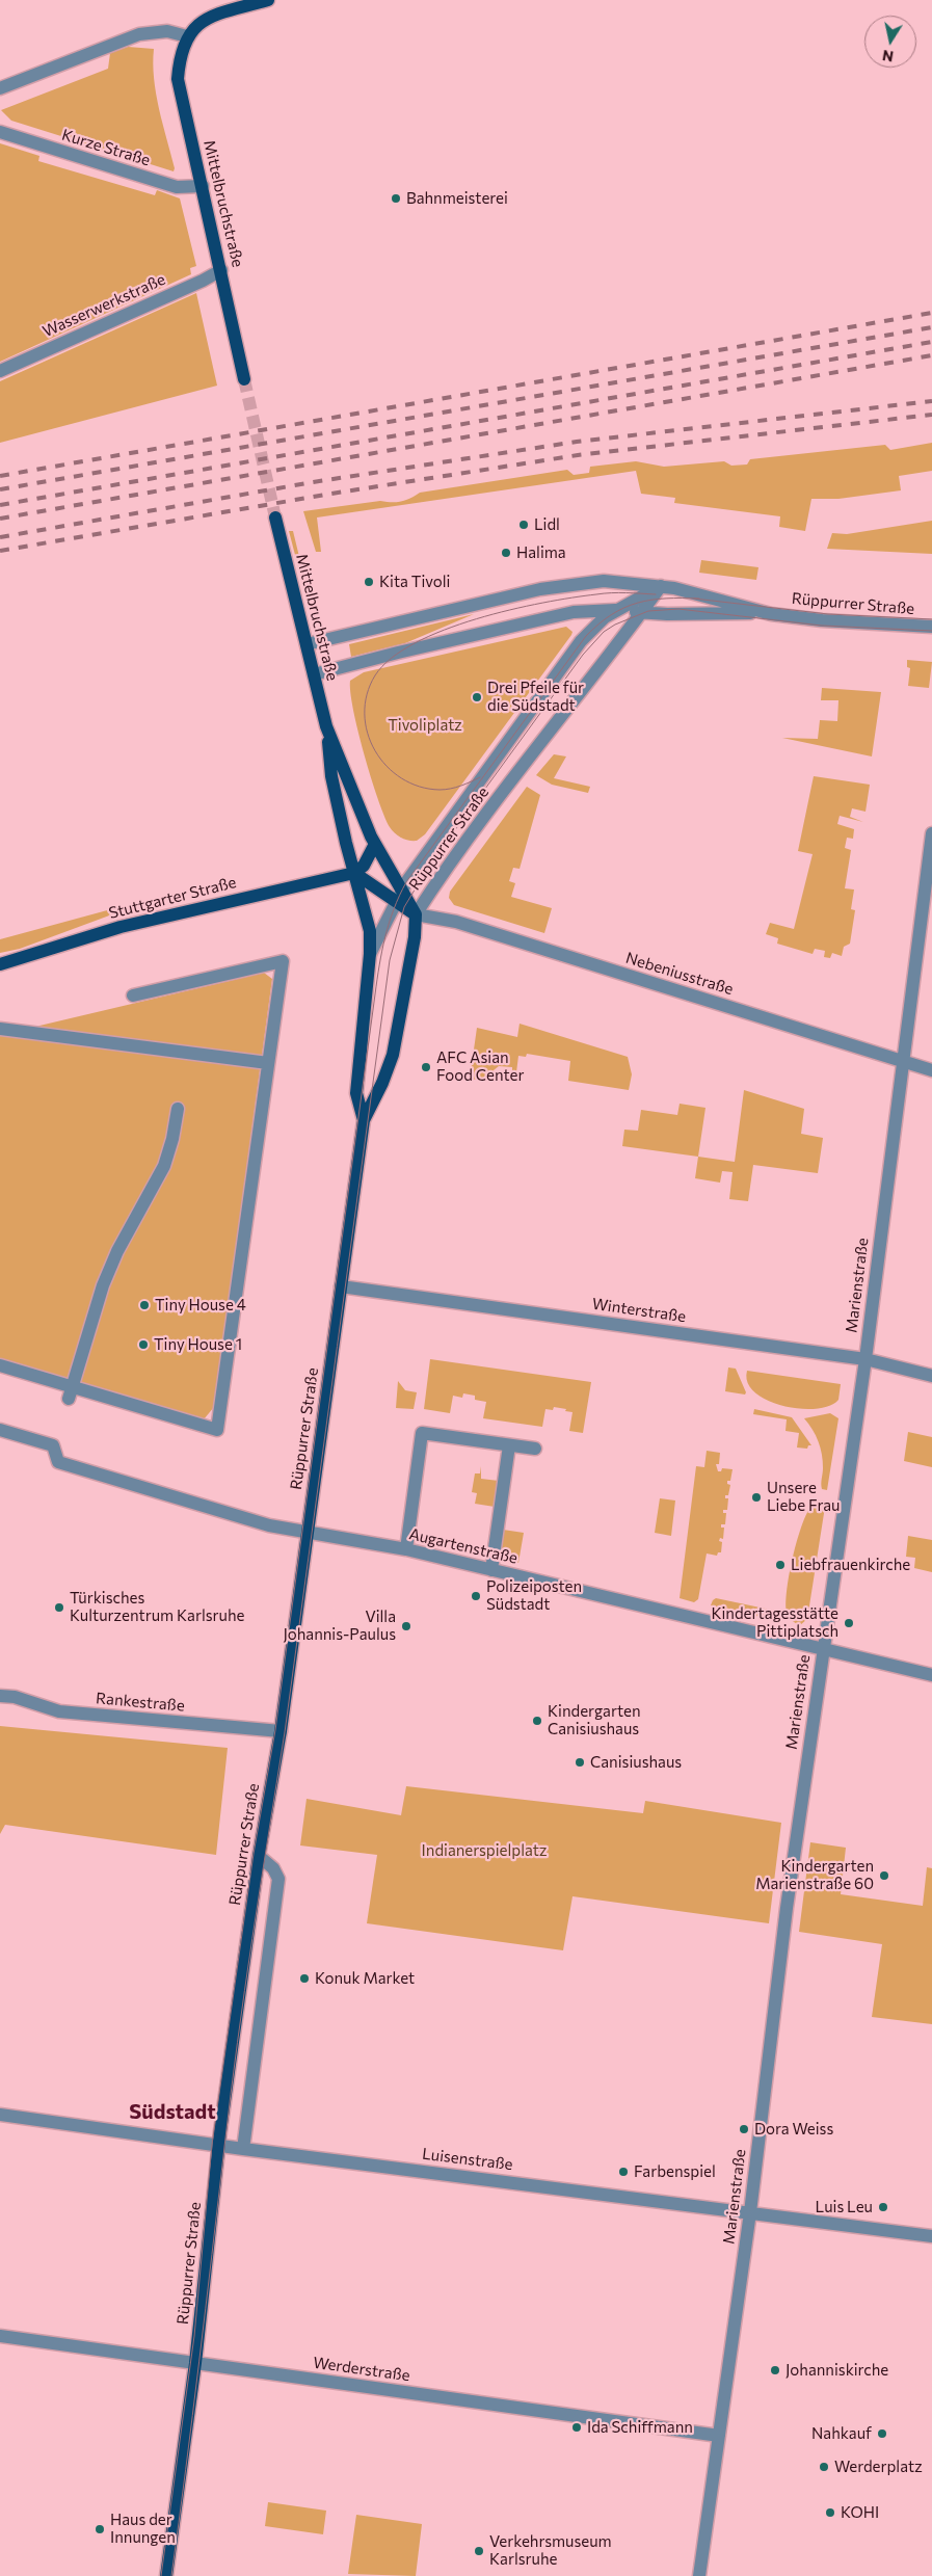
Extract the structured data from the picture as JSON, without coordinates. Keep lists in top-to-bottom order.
{
  "streets": {
    "main road": ["Mittelbruchstraße", "Rüppurrer Straße", "Stuttgarter Straße"],
    "street": [
      "Kurze Straße",
      "Wasserwerkstraße",
      "Nebeniusstraße",
      "Marienstraße",
      "Winterstraße",
      "Augartenstraße",
      "Rankestraße",
      "Luisenstraße",
      "Werderstraße"
    ]
  },
  "crossings": [
    ["Kurze Straße", "Mittelbruchstraße"],
    ["Mittelbruchstraße", "Wasserwerkstraße"],
    ["Mittelbruchstraße", "Rüppurrer Straße"],
    ["Mittelbruchstraße", "Stuttgarter Straße"],
    ["Mittelbruchstraße", "Nebeniusstraße"],
    ["Rüppurrer Straße", "Stuttgarter Straße"],
    ["Rüppurrer Straße", "Nebeniusstraße"],
    ["Rüppurrer Straße", "Winterstraße"],
    ["Rüppurrer Straße", "Augartenstraße"],
    ["Rüppurrer Straße", "Rankestraße"],
    ["Rüppurrer Straße", "Luisenstraße"],
    ["Rüppurrer Straße", "Werderstraße"],
    ["Nebeniusstraße", "Marienstraße"],
    ["Marienstraße", "Winterstraße"],
    ["Marienstraße", "Augartenstraße"],
    ["Marienstraße", "Luisenstraße"],
    ["Marienstraße", "Werderstraße"]
  ],
  "districts": ["Südstadt"],
  "parks": ["Tivoliplatz", "Indianerspielplatz"],
  "places": [
    "Bahnmeisterei",
    "Lidl",
    "Halima",
    "Kita Tivoli",
    "Drei Pfeile für die Südstadt",
    "AFC Asian Food Center",
    "Tiny House 4",
    "Tiny House 1",
    "Unsere Liebe Frau",
    "Liebfrauenkirche",
    "Polizeiposten Südstadt",
    "Türkisches Kulturzentrum Karlsruhe",
    "Kindertagesstätte Pittiplatsch",
    "Villa Johannis-Paulus",
    "Kindergarten Canisiushaus",
    "Canisiushaus",
    "Kindergarten Marienstraße 60",
    "Konuk Market",
    "Dora Weiss",
    "Farbenspiel",
    "Luis Leu",
    "Johanniskirche",
    "Ida Schiffmann",
    "Nahkauf",
    "Werderplatz",
    "KOHI",
    "Haus der Innungen",
    "Verkehrsmuseum Karlsruhe"
  ],
  "north": "bottom"
}
